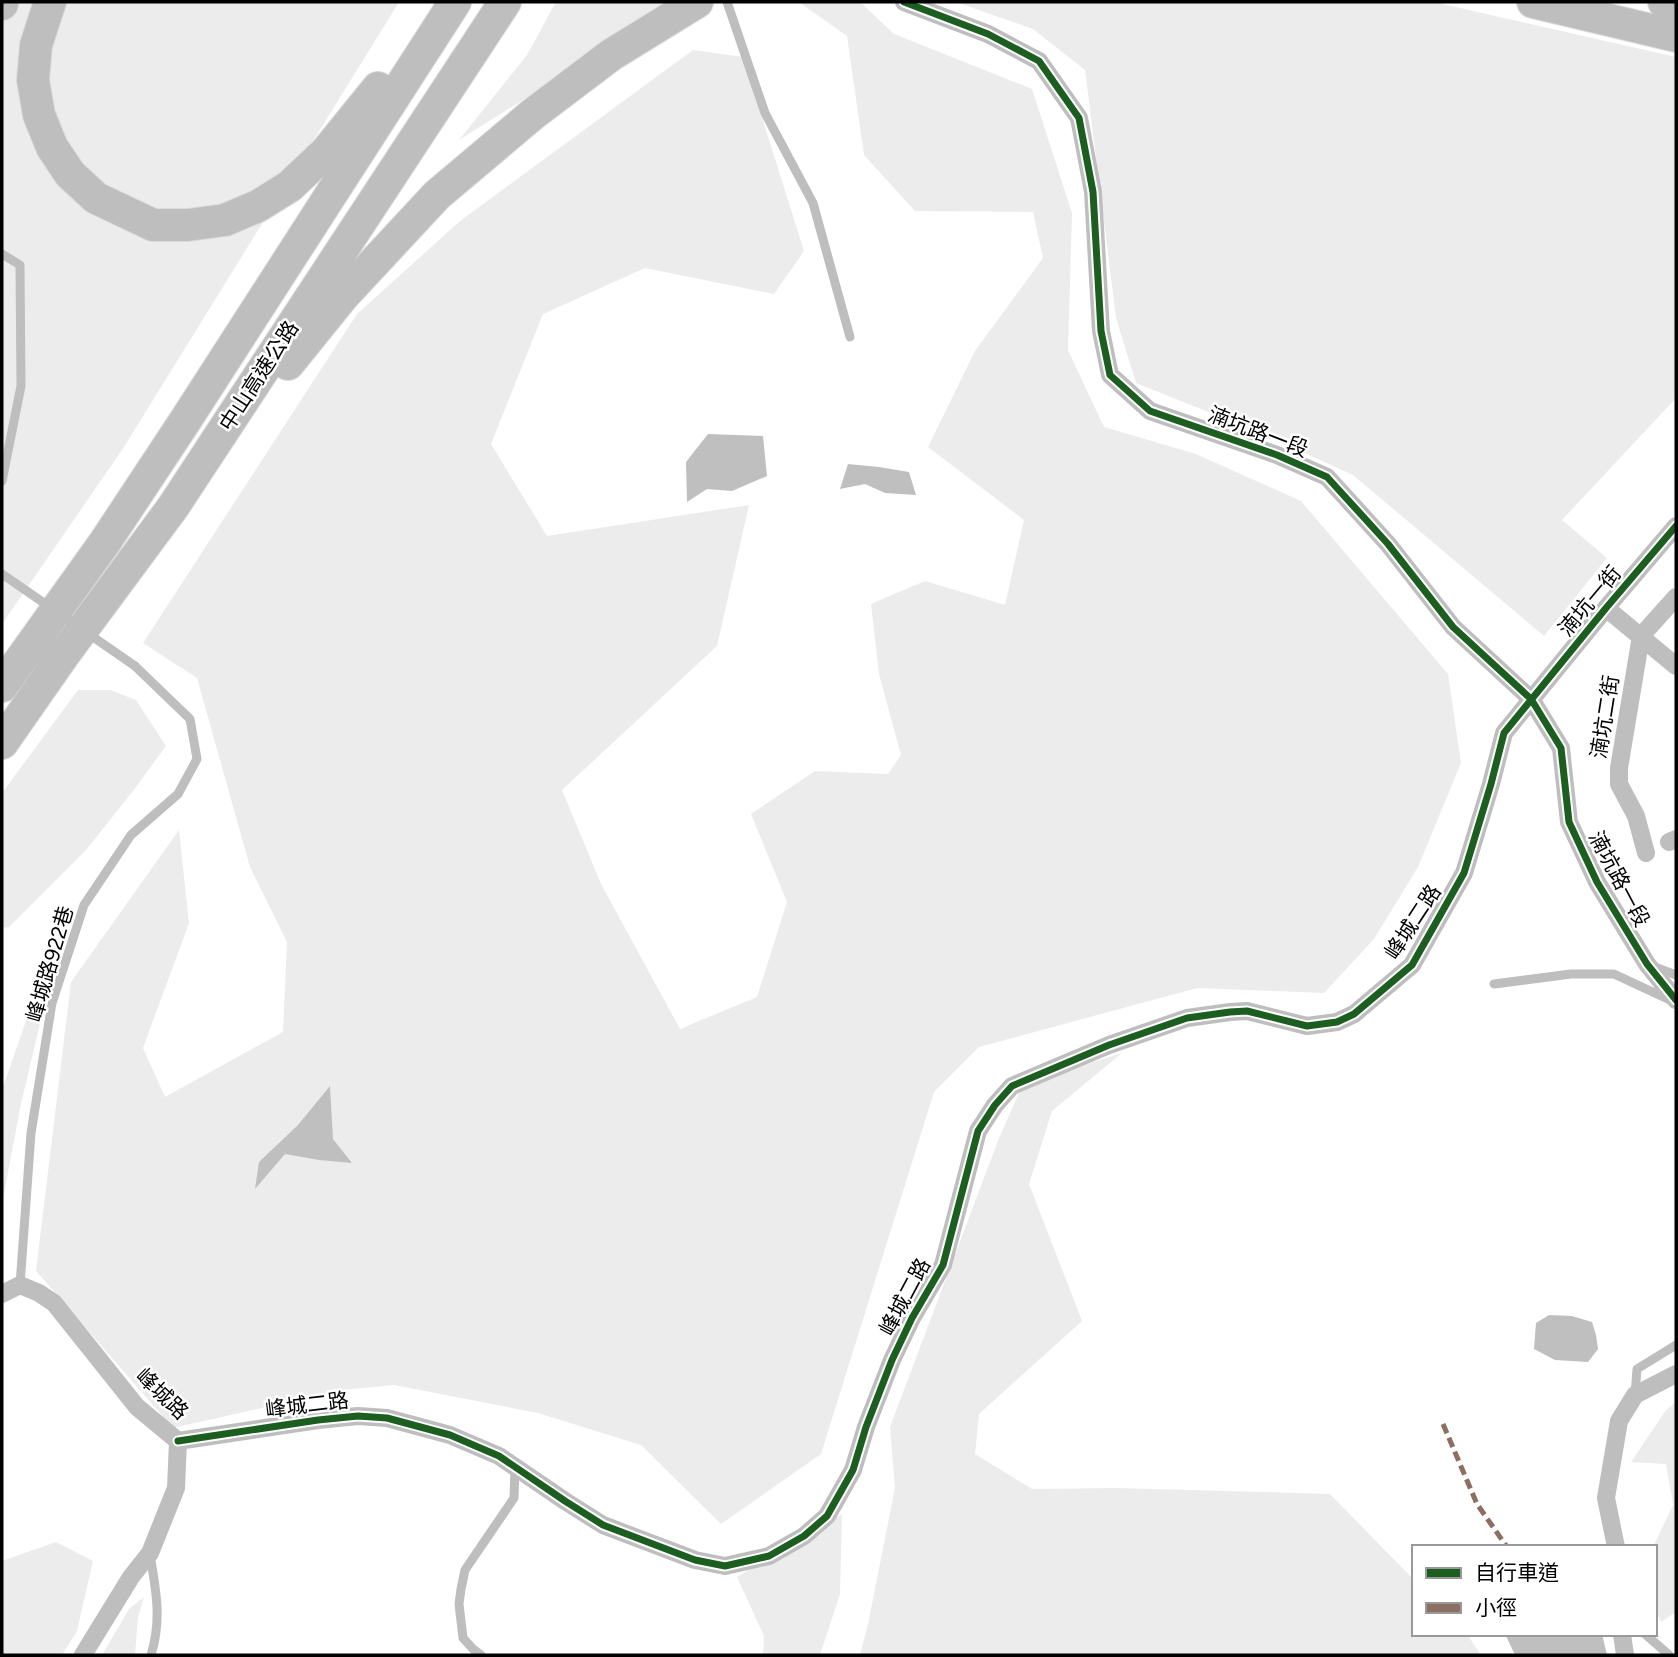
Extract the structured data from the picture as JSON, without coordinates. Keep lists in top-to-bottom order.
{
  "streets": {
    "highway": ["中山高速公路"],
    "street": [
      "湳坑路一段",
      "湳坑一街",
      "湳坑二街",
      "峰城二路",
      "峰城路"
    ],
    "lane": ["峰城路922巷"]
  },
  "crossings": [
    ["湳坑路一段", "湳坑一街"],
    ["湳坑路一段", "峰城二路"],
    ["湳坑一街", "峰城二路"],
    ["峰城二路", "峰城路"],
    ["峰城路922巷", "峰城路"]
  ],
  "legend": ["自行車道", "小徑"]
}
